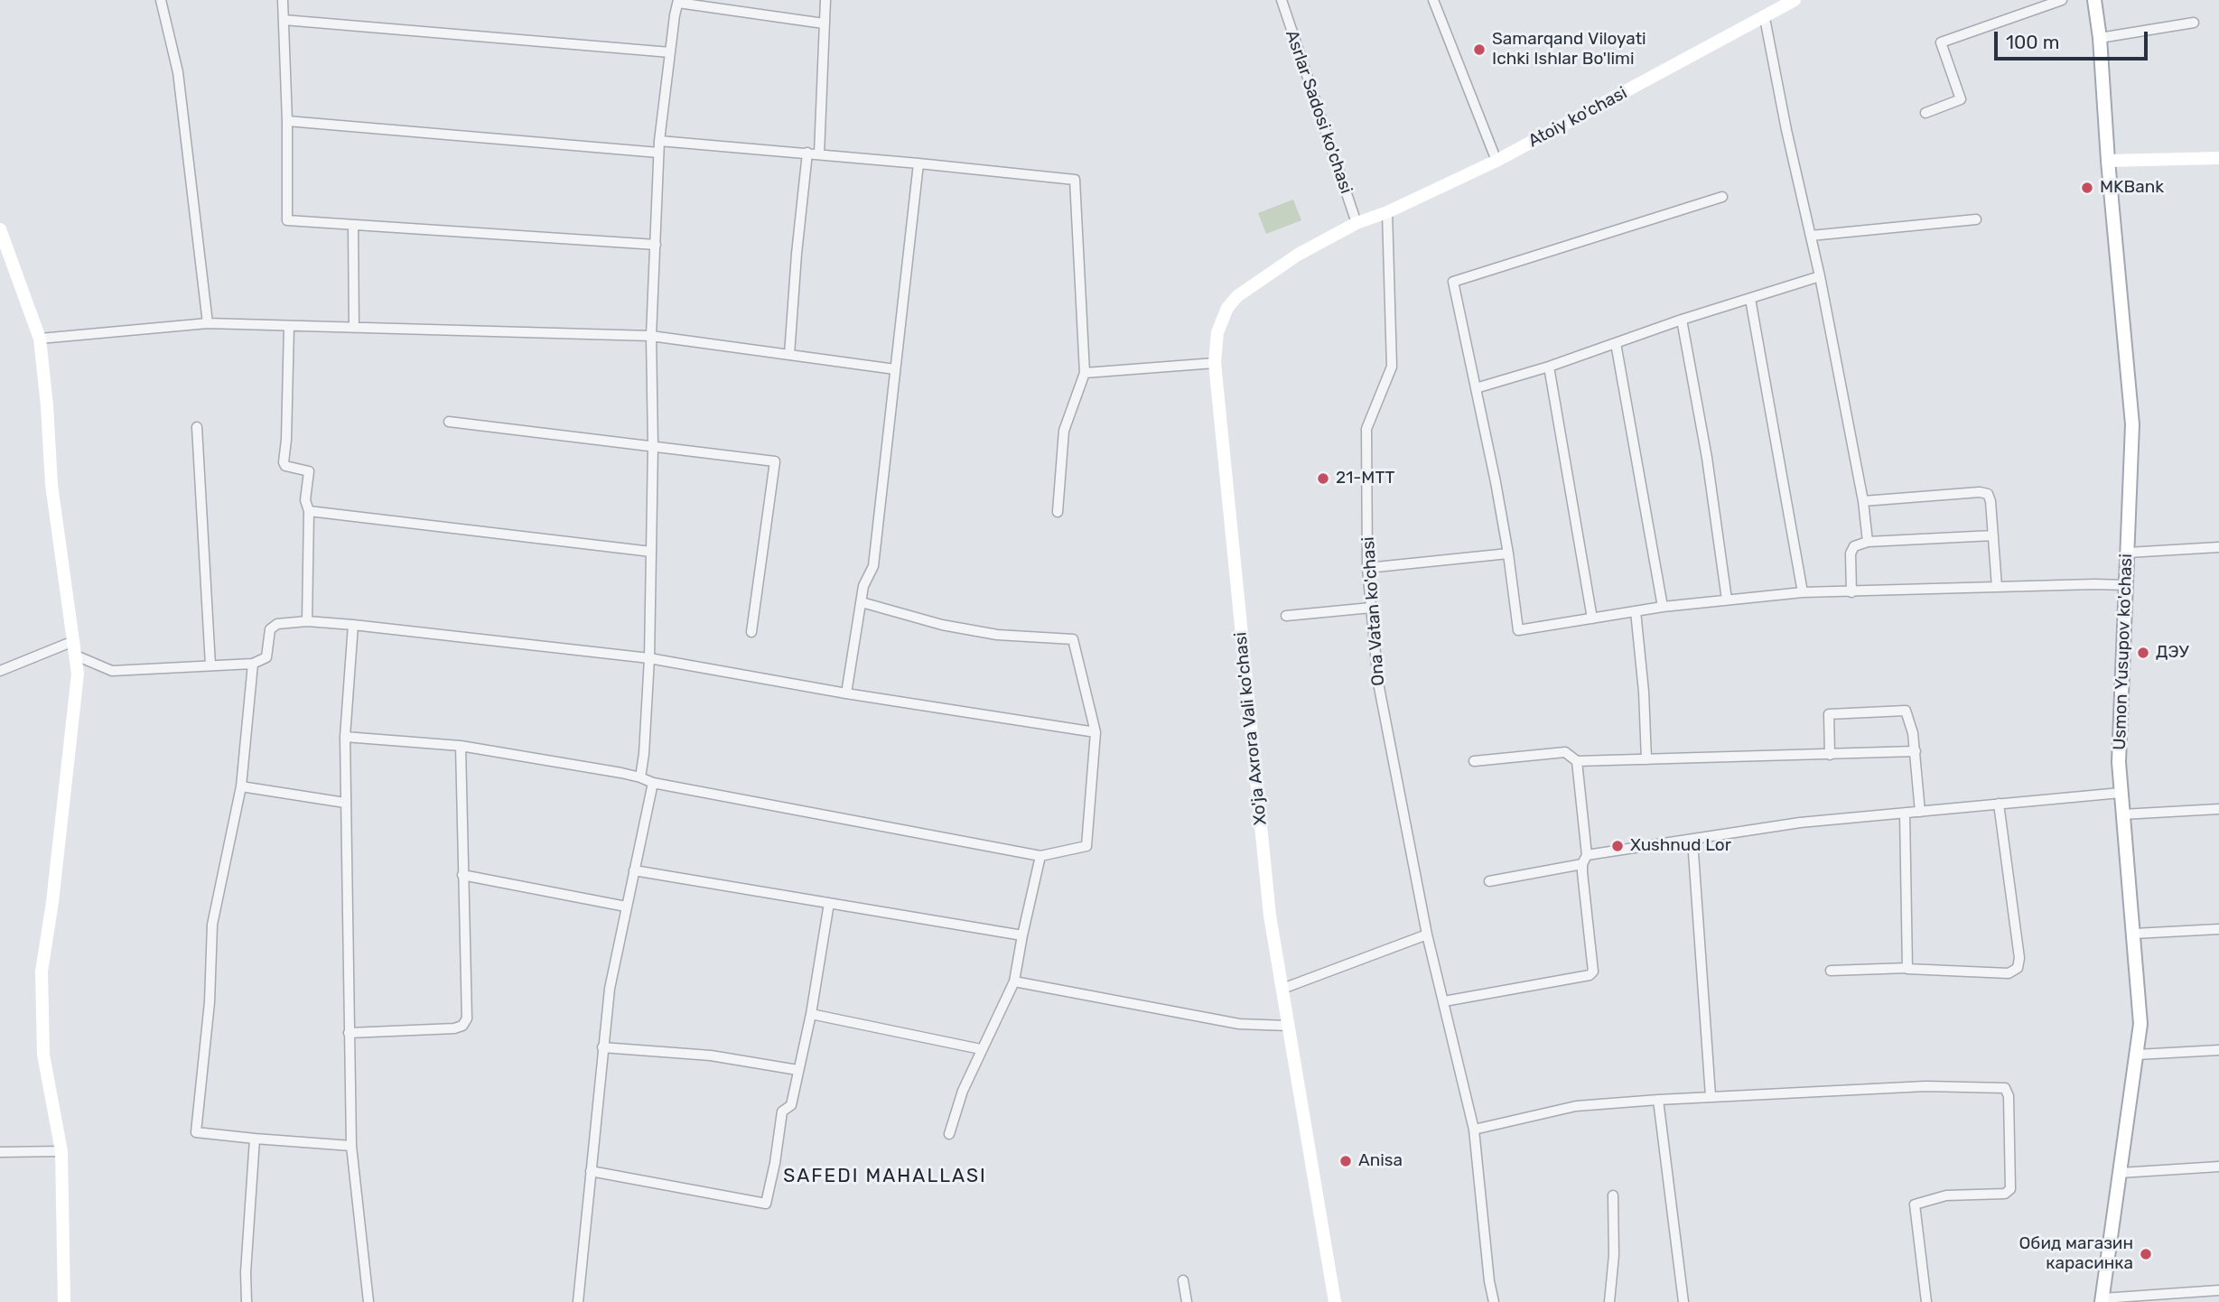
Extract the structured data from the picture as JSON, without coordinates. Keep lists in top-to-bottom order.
{
  "streets": {
    "street": [
      "Asrlar Sadosi ko'chasi",
      "Atoiy ko'chasi",
      "Ona Vatan ko'chasi",
      "Usmon Yusupov ko'chasi",
      "Xo'ja Axrora Vali ko'chasi"
    ]
  },
  "crossings": [
    ["Asrlar Sadosi ko'chasi", "Atoiy ko'chasi"],
    ["Asrlar Sadosi ko'chasi", "Xo'ja Axrora Vali ko'chasi"],
    ["Atoiy ko'chasi", "Ona Vatan ko'chasi"],
    ["Atoiy ko'chasi", "Xo'ja Axrora Vali ko'chasi"]
  ],
  "districts": ["SAFEDI MAHALLASI"],
  "places": [
    "Samarqand Viloyati Ichki Ishlar Bo'limi",
    "MKBank",
    "21-MTT",
    "ДЭУ",
    "Xushnud Lor",
    "Anisa",
    "Обид магазин карасинка"
  ],
  "scale_bar": "100 m"
}
